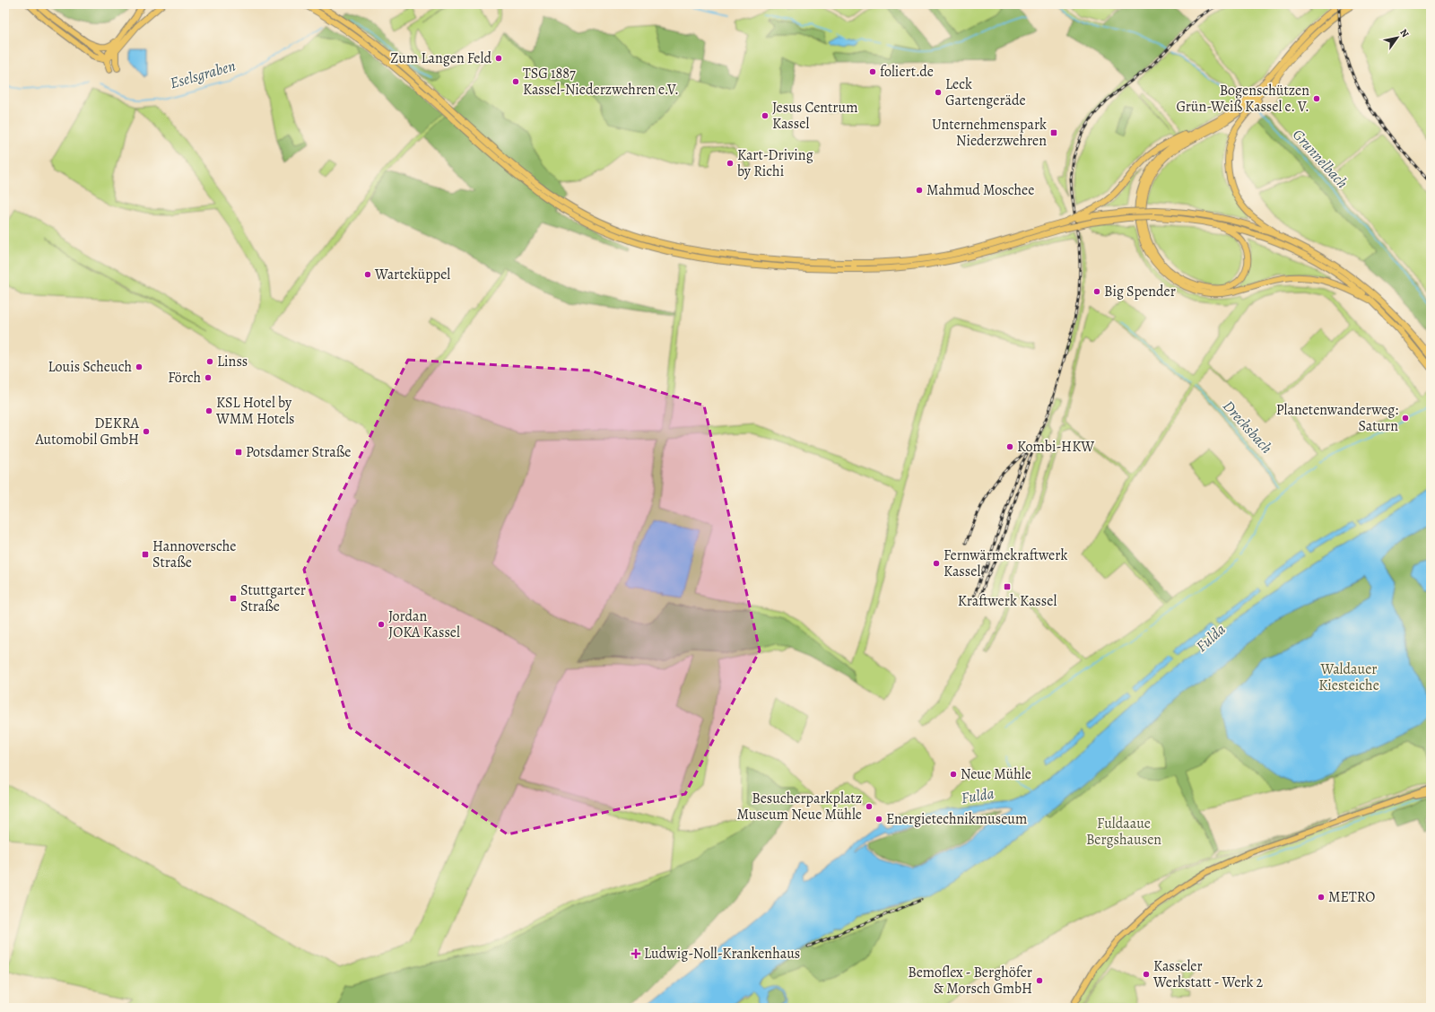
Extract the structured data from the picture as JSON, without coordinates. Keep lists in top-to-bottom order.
{
  "water": [
    "Eselsgraben",
    "Grunnelbach",
    "Drecksbach",
    "Fulda"
  ],
  "parks": ["Waldauer Kiesteiche", "Fuldaaue Bergshausen"],
  "places": {
    "other": [
      "Zum Langen Feld",
      "foliert.de",
      "TSG 1887 Kassel-Niederzwehren e.V.",
      "Leck Gartengeräde",
      "Bogenschützen Grün-Weiß Kassel e. V.",
      "Jesus Centrum Kassel",
      "Kart-Driving by Richi",
      "Mahmud Moschee",
      "Warteküppel",
      "Big Spender",
      "Linss",
      "Louis Scheuch",
      "Förch",
      "KSL Hotel by WMM Hotels",
      "Planetenwanderweg: Saturn",
      "DEKRA Automobil GmbH",
      "Kombi-HKW",
      "Fernwärmekraftwerk Kassel",
      "Jordan JOKA Kassel",
      "Neue Mühle",
      "Besucherparkplatz Museum Neue Mühle",
      "Energietechnikmuseum",
      "METRO",
      "Kasseler Werkstatt - Werk 2",
      "Bemoflex - Berghöfer & Morsch GmbH"
    ],
    "transit": [
      "Unternehmenspark Niederzwehren",
      "Potsdamer Straße",
      "Hannoversche Straße",
      "Kraftwerk Kassel",
      "Stuttgarter Straße"
    ],
    "health": ["Ludwig-Noll-Krankenhaus"]
  },
  "north": "top right"
}
